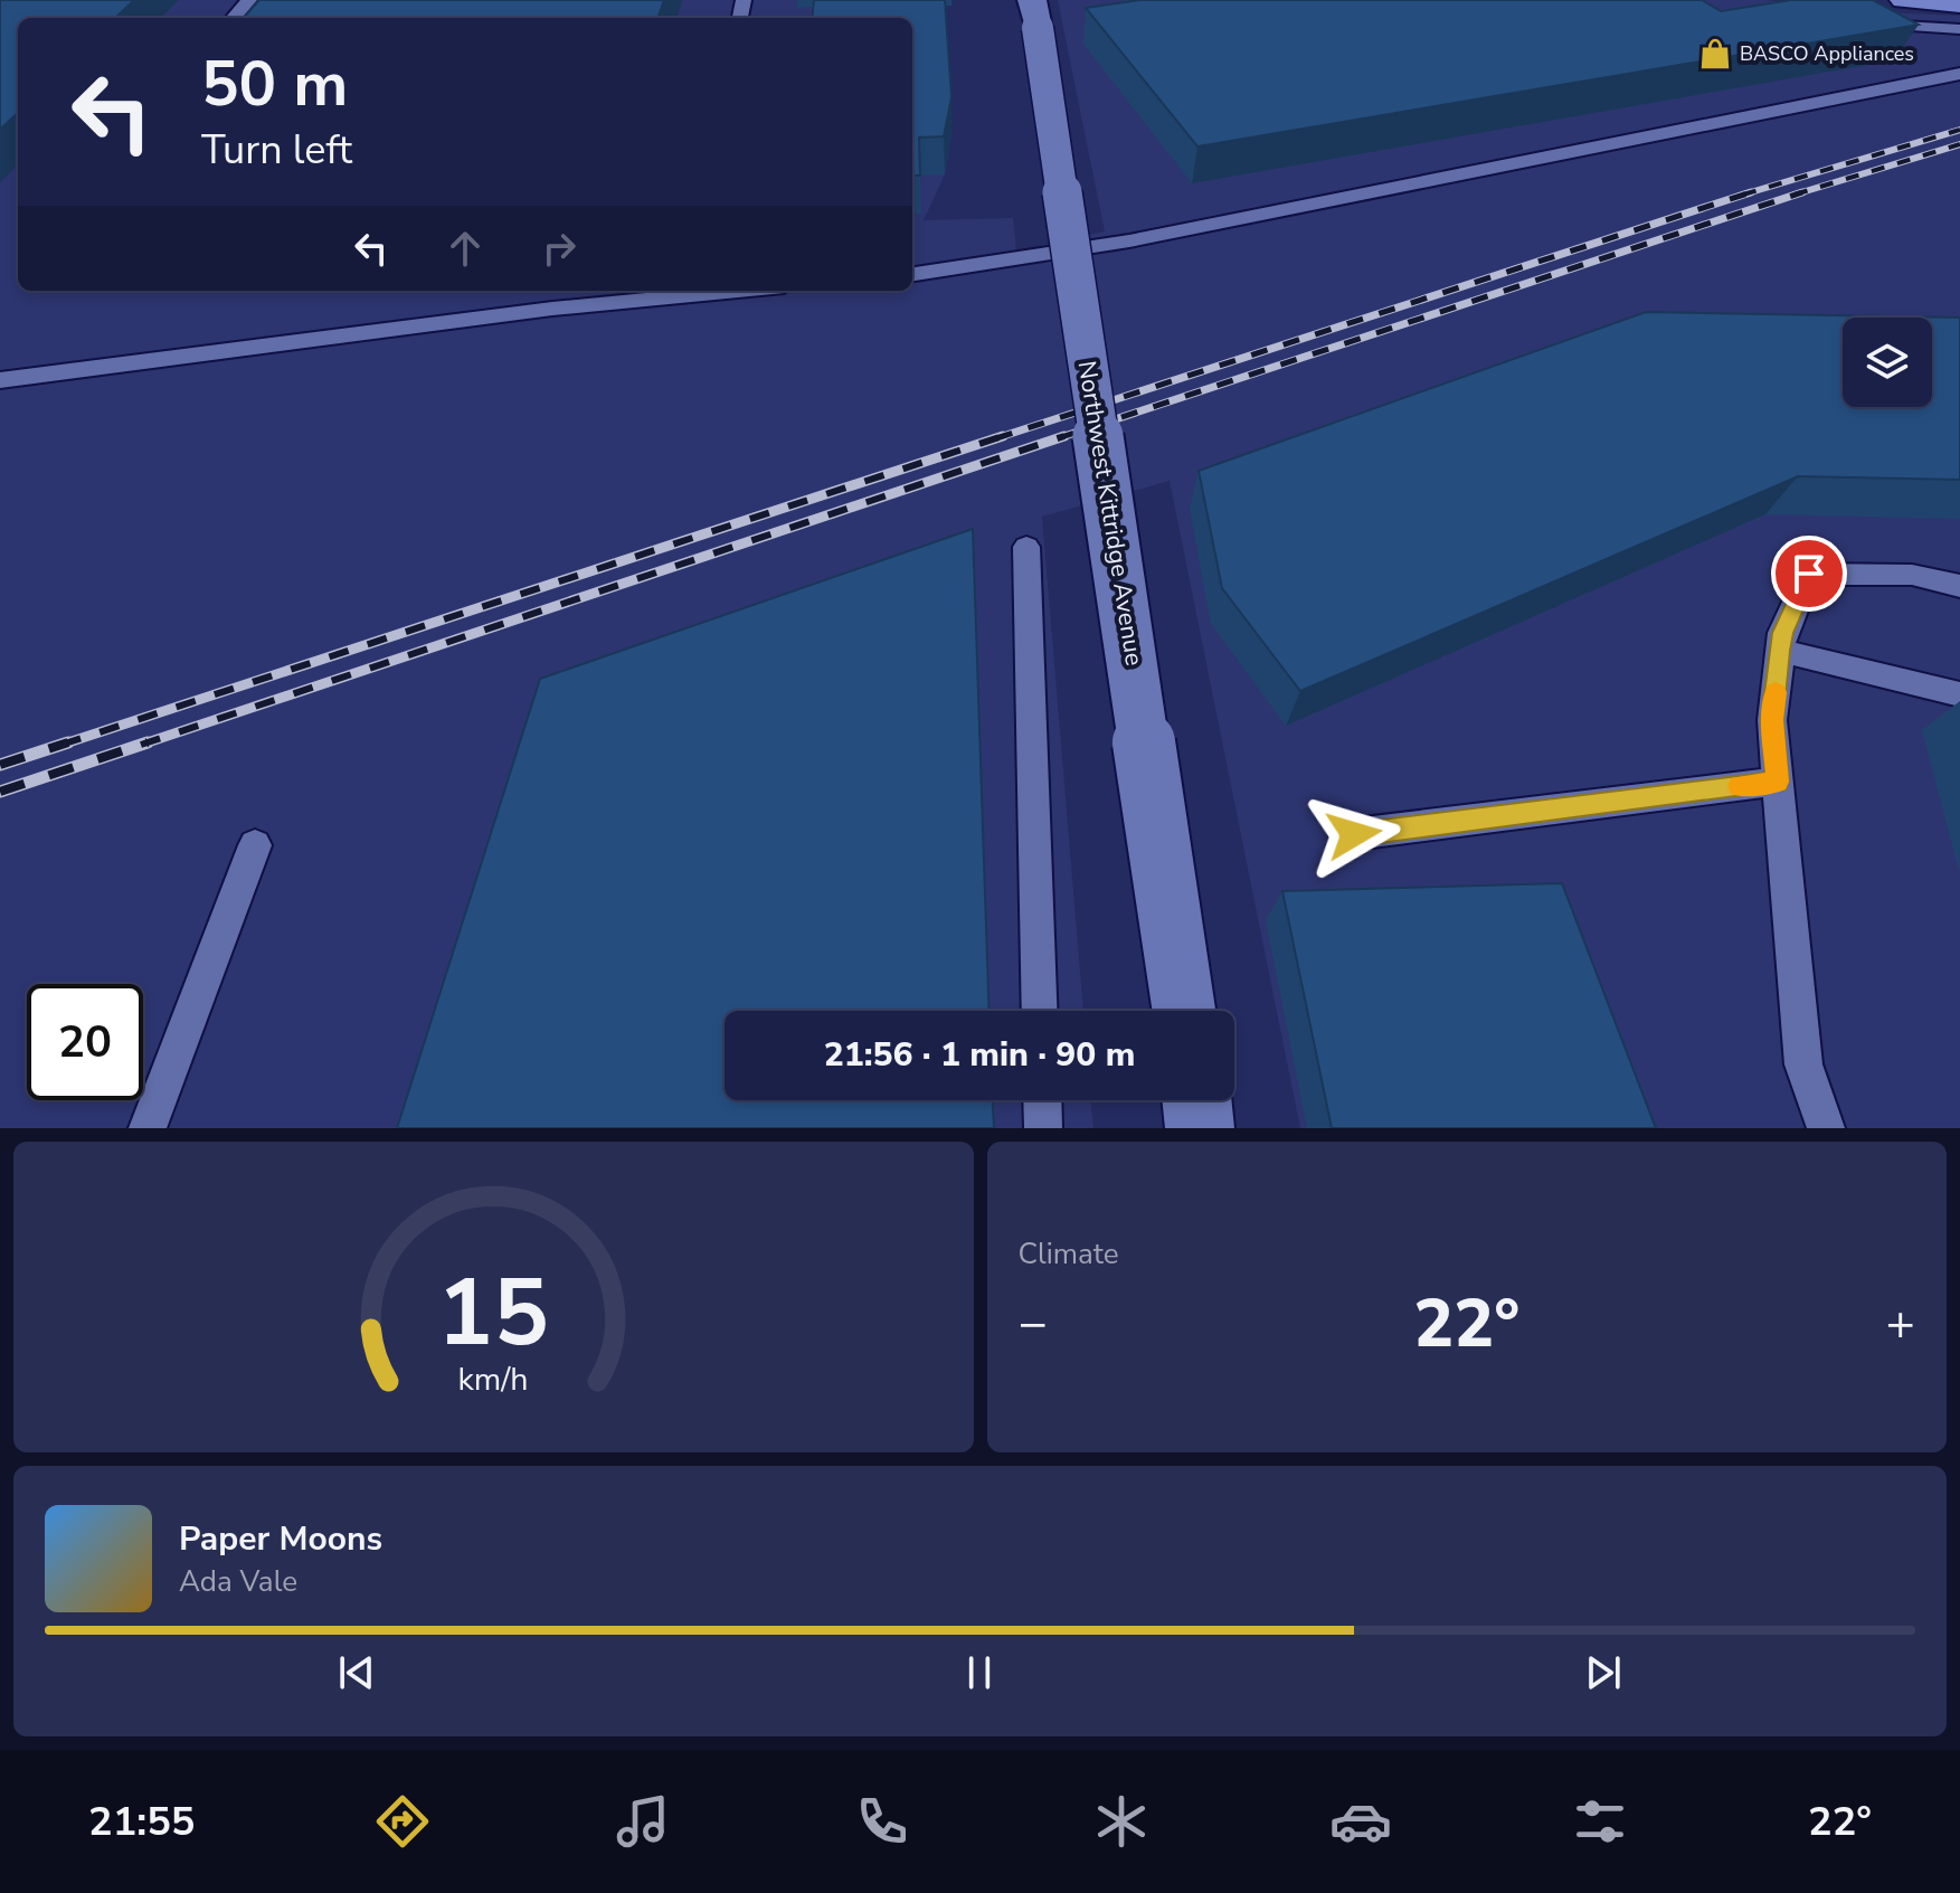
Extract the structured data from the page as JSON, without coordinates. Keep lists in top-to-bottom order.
{
  "streets": {
    "main road": ["Northwest Kittridge Avenue"]
  },
  "places": {
    "shop": ["BASCO Appliances"]
  },
  "page": {
    "turn": ["50 m", "Turn left"],
    "limit": "20",
    "trip": "21:56 · 1 min · 90 m",
    "tile": "Climate",
    "heat": ["−", "22°", "+"],
    "song": ["Paper Moons", "Ada Vale"],
    "tabs": ["21:55", "22°"],
    "gauge": ["15", "km/h"]
  }
}
